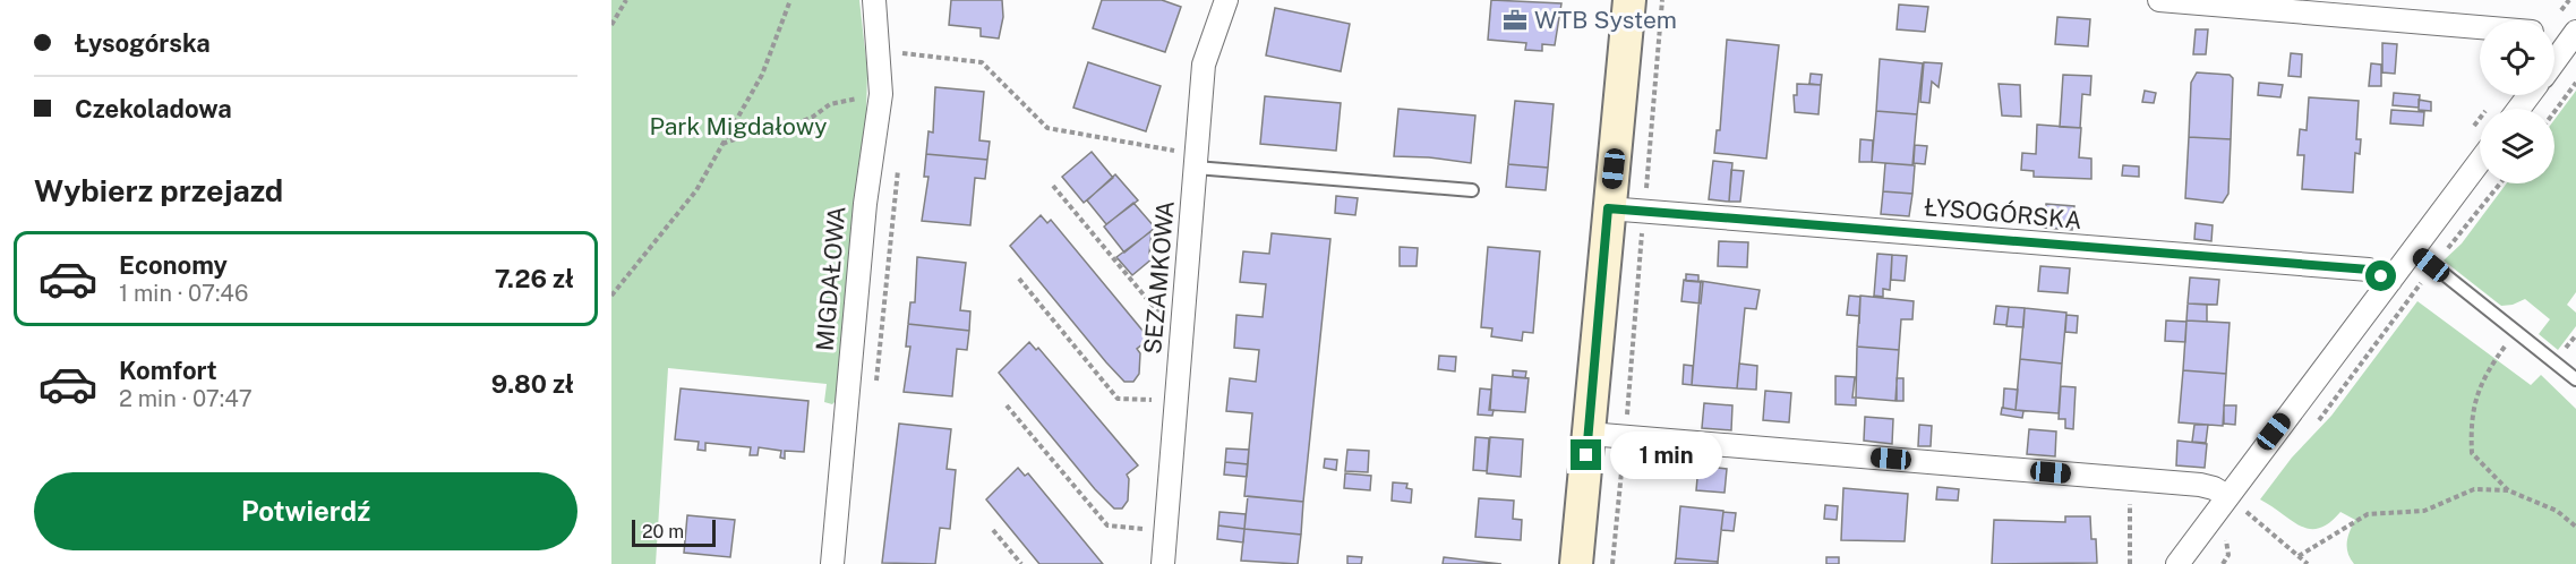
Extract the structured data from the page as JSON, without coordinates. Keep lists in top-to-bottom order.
{
  "streets": {
    "street": ["ŁYSOGÓRSKA", "SEZAMKOWA", "MIGDAŁOWA"]
  },
  "parks": ["Park Migdałowy"],
  "places": {
    "office": ["WTB System"]
  },
  "scale_bar": "20 m",
  "page": {
    "banner": ["Łysogórska", "Czekoladowa"],
    "heading": "Wybierz przejazd",
    "list": [
      {
        "name": "Economy",
        "note": "1 min · 07:46",
        "value": "7.26 zł"
      },
      {
        "name": "Komfort",
        "note": "2 min · 07:47",
        "value": "9.80 zł"
      }
    ],
    "bubble": "1 min",
    "buttons": "Potwierdź",
    "scale": "20 m"
  }
}
